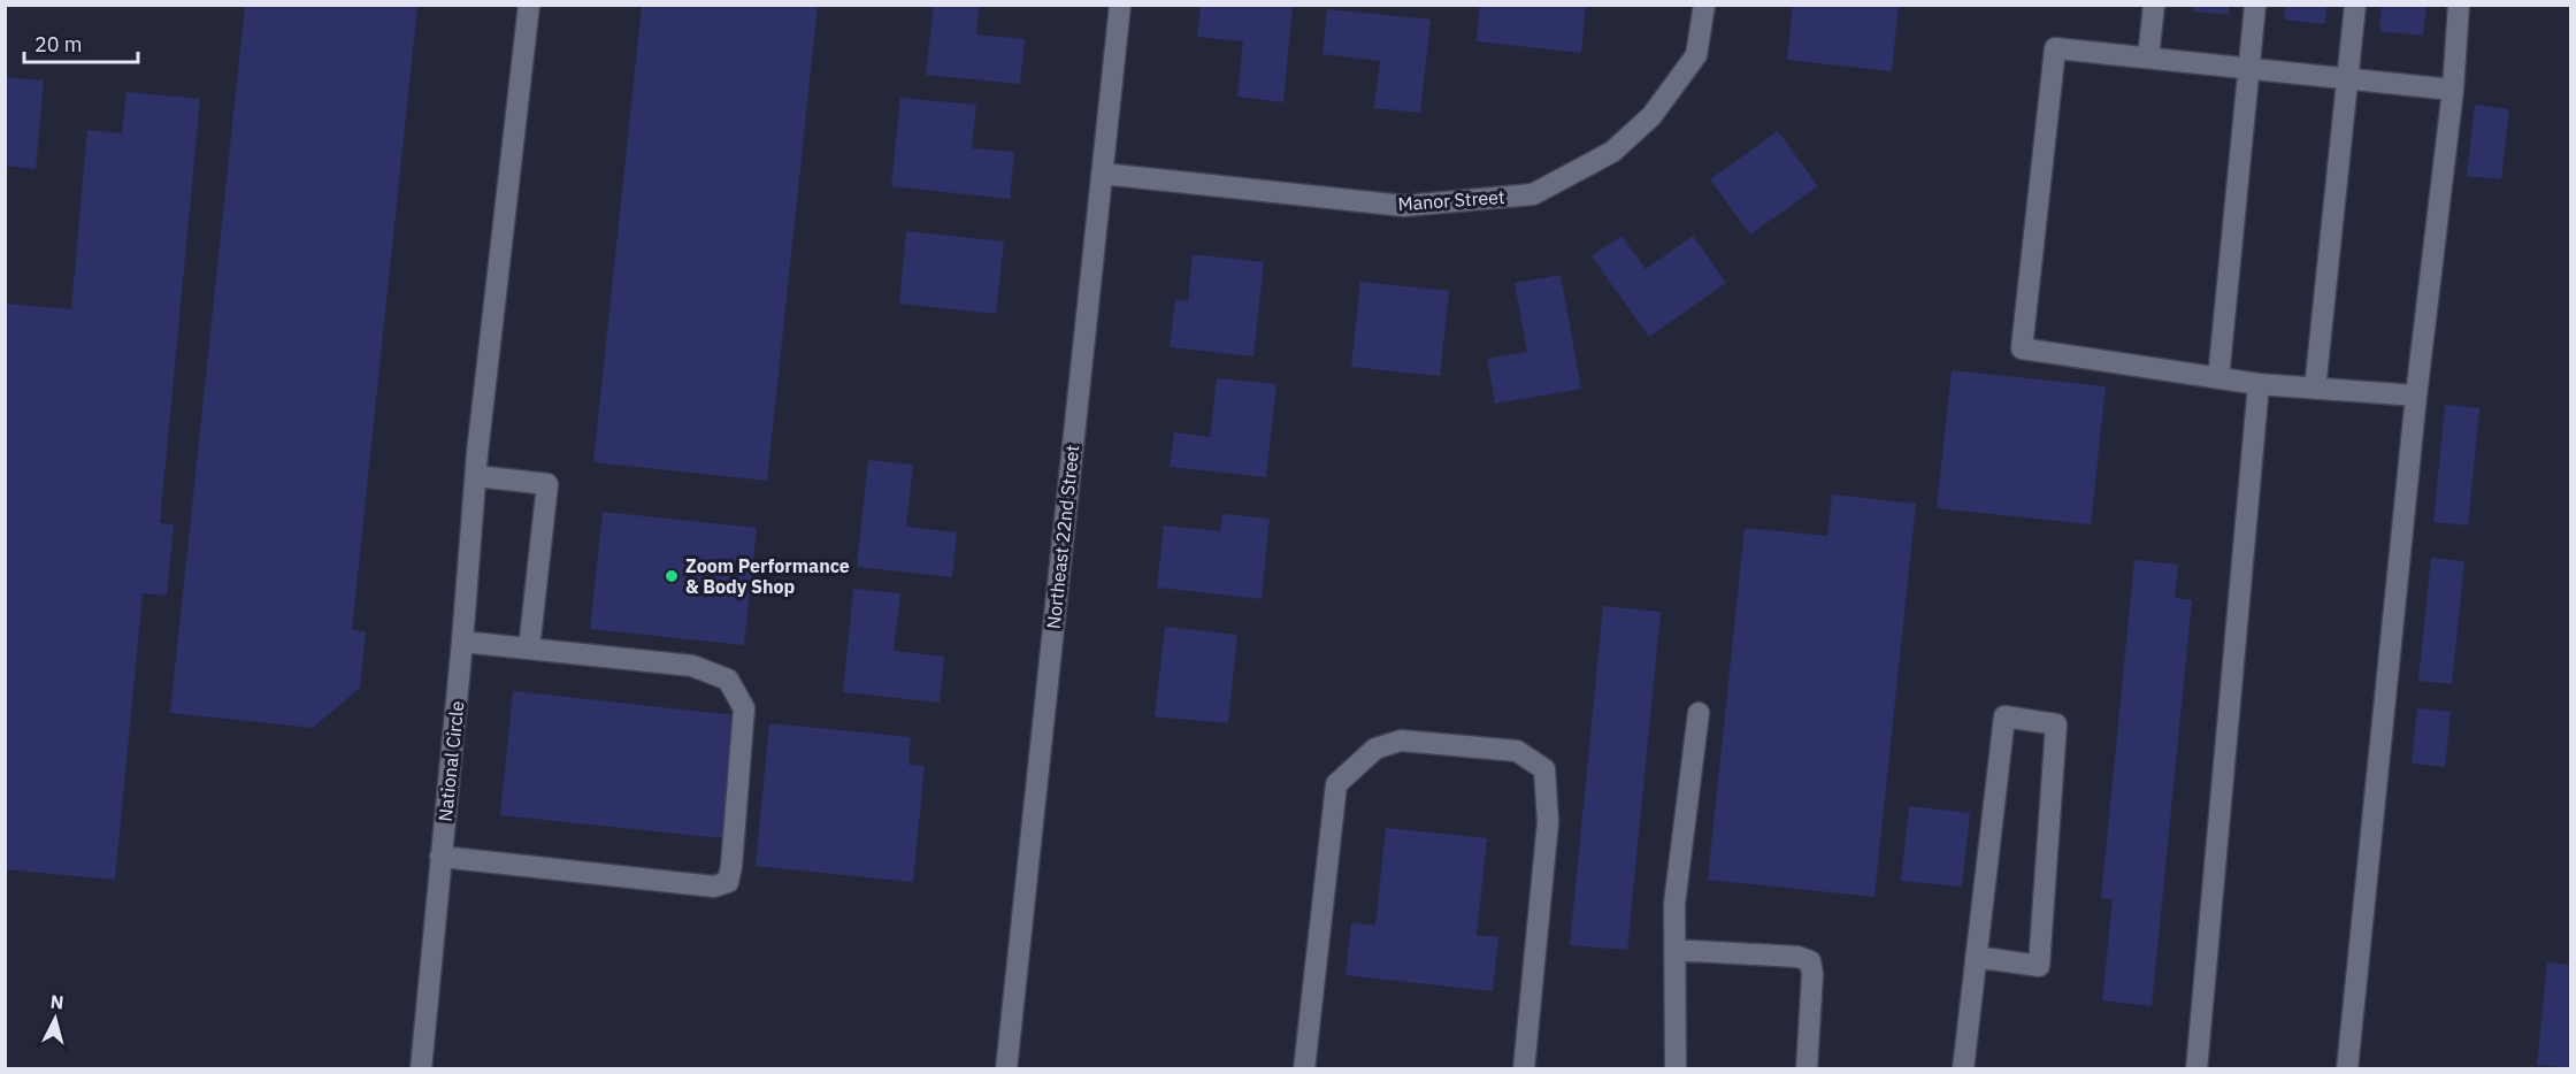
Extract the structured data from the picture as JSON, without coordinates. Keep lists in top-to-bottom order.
{
  "streets": {
    "street": ["Manor Street", "Northeast 22nd Street", "National Circle"]
  },
  "crossings": [
    ["Manor Street", "Northeast 22nd Street"]
  ],
  "places": ["Zoom Performance & Body Shop"],
  "scale_bar": "20 m",
  "north": "top"
}
